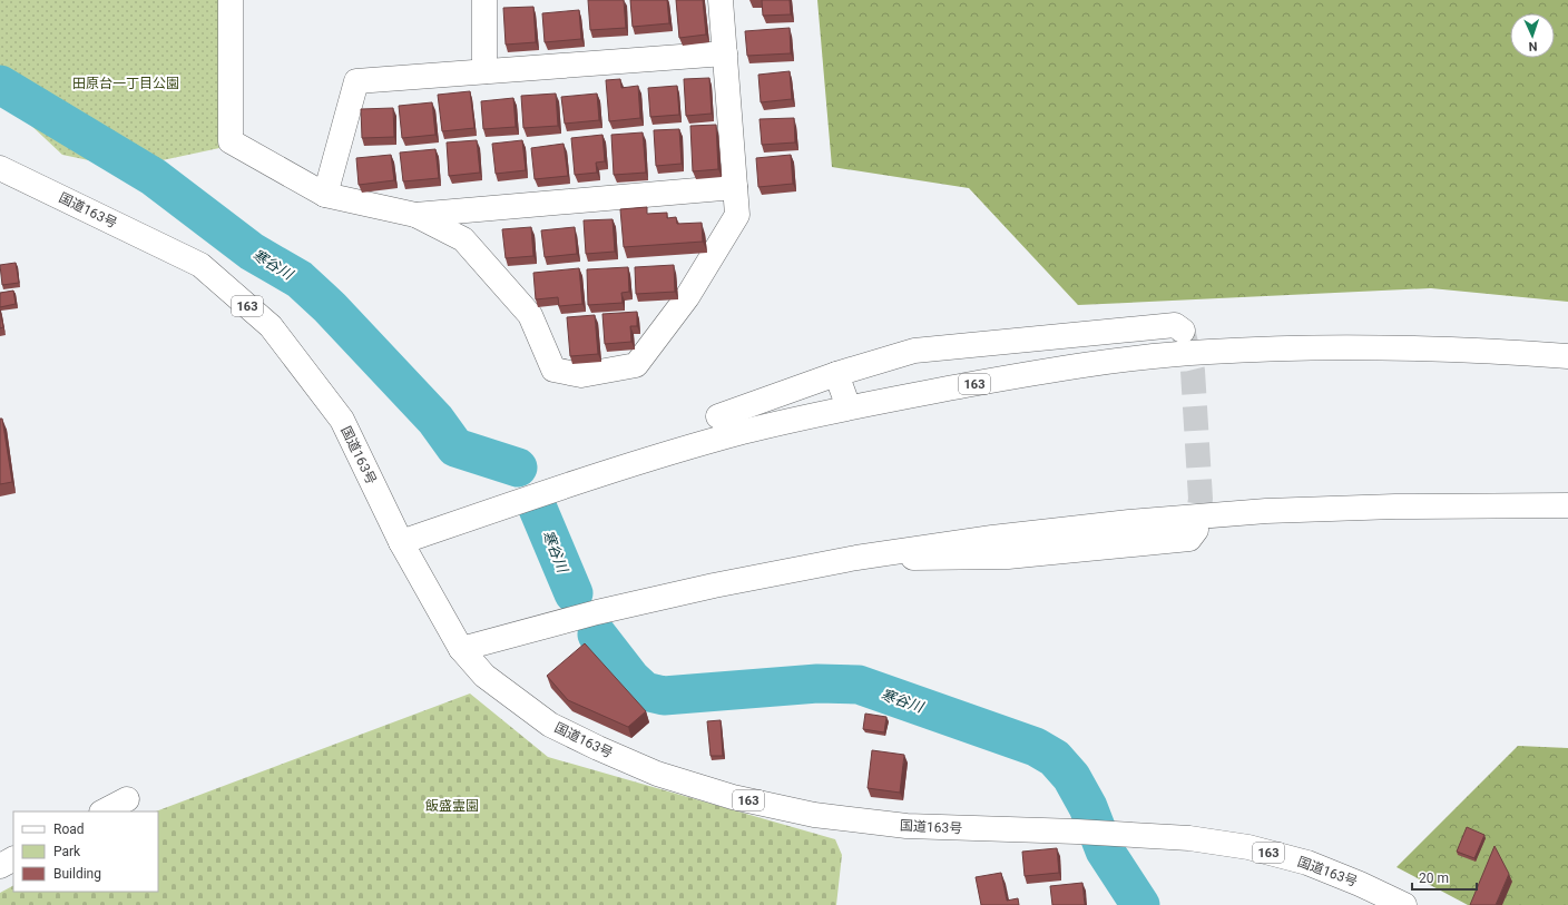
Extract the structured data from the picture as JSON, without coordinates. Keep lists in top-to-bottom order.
{
  "streets": {
    "main road": ["国道163号", "163"]
  },
  "crossings": [
    ["国道163号", "163"]
  ],
  "water": ["寒谷川"],
  "parks": ["田原台一丁目公園", "飯盛霊園"],
  "legend": ["Road", "Park", "Building"],
  "scale_bar": "20 m",
  "north": "bottom"
}
